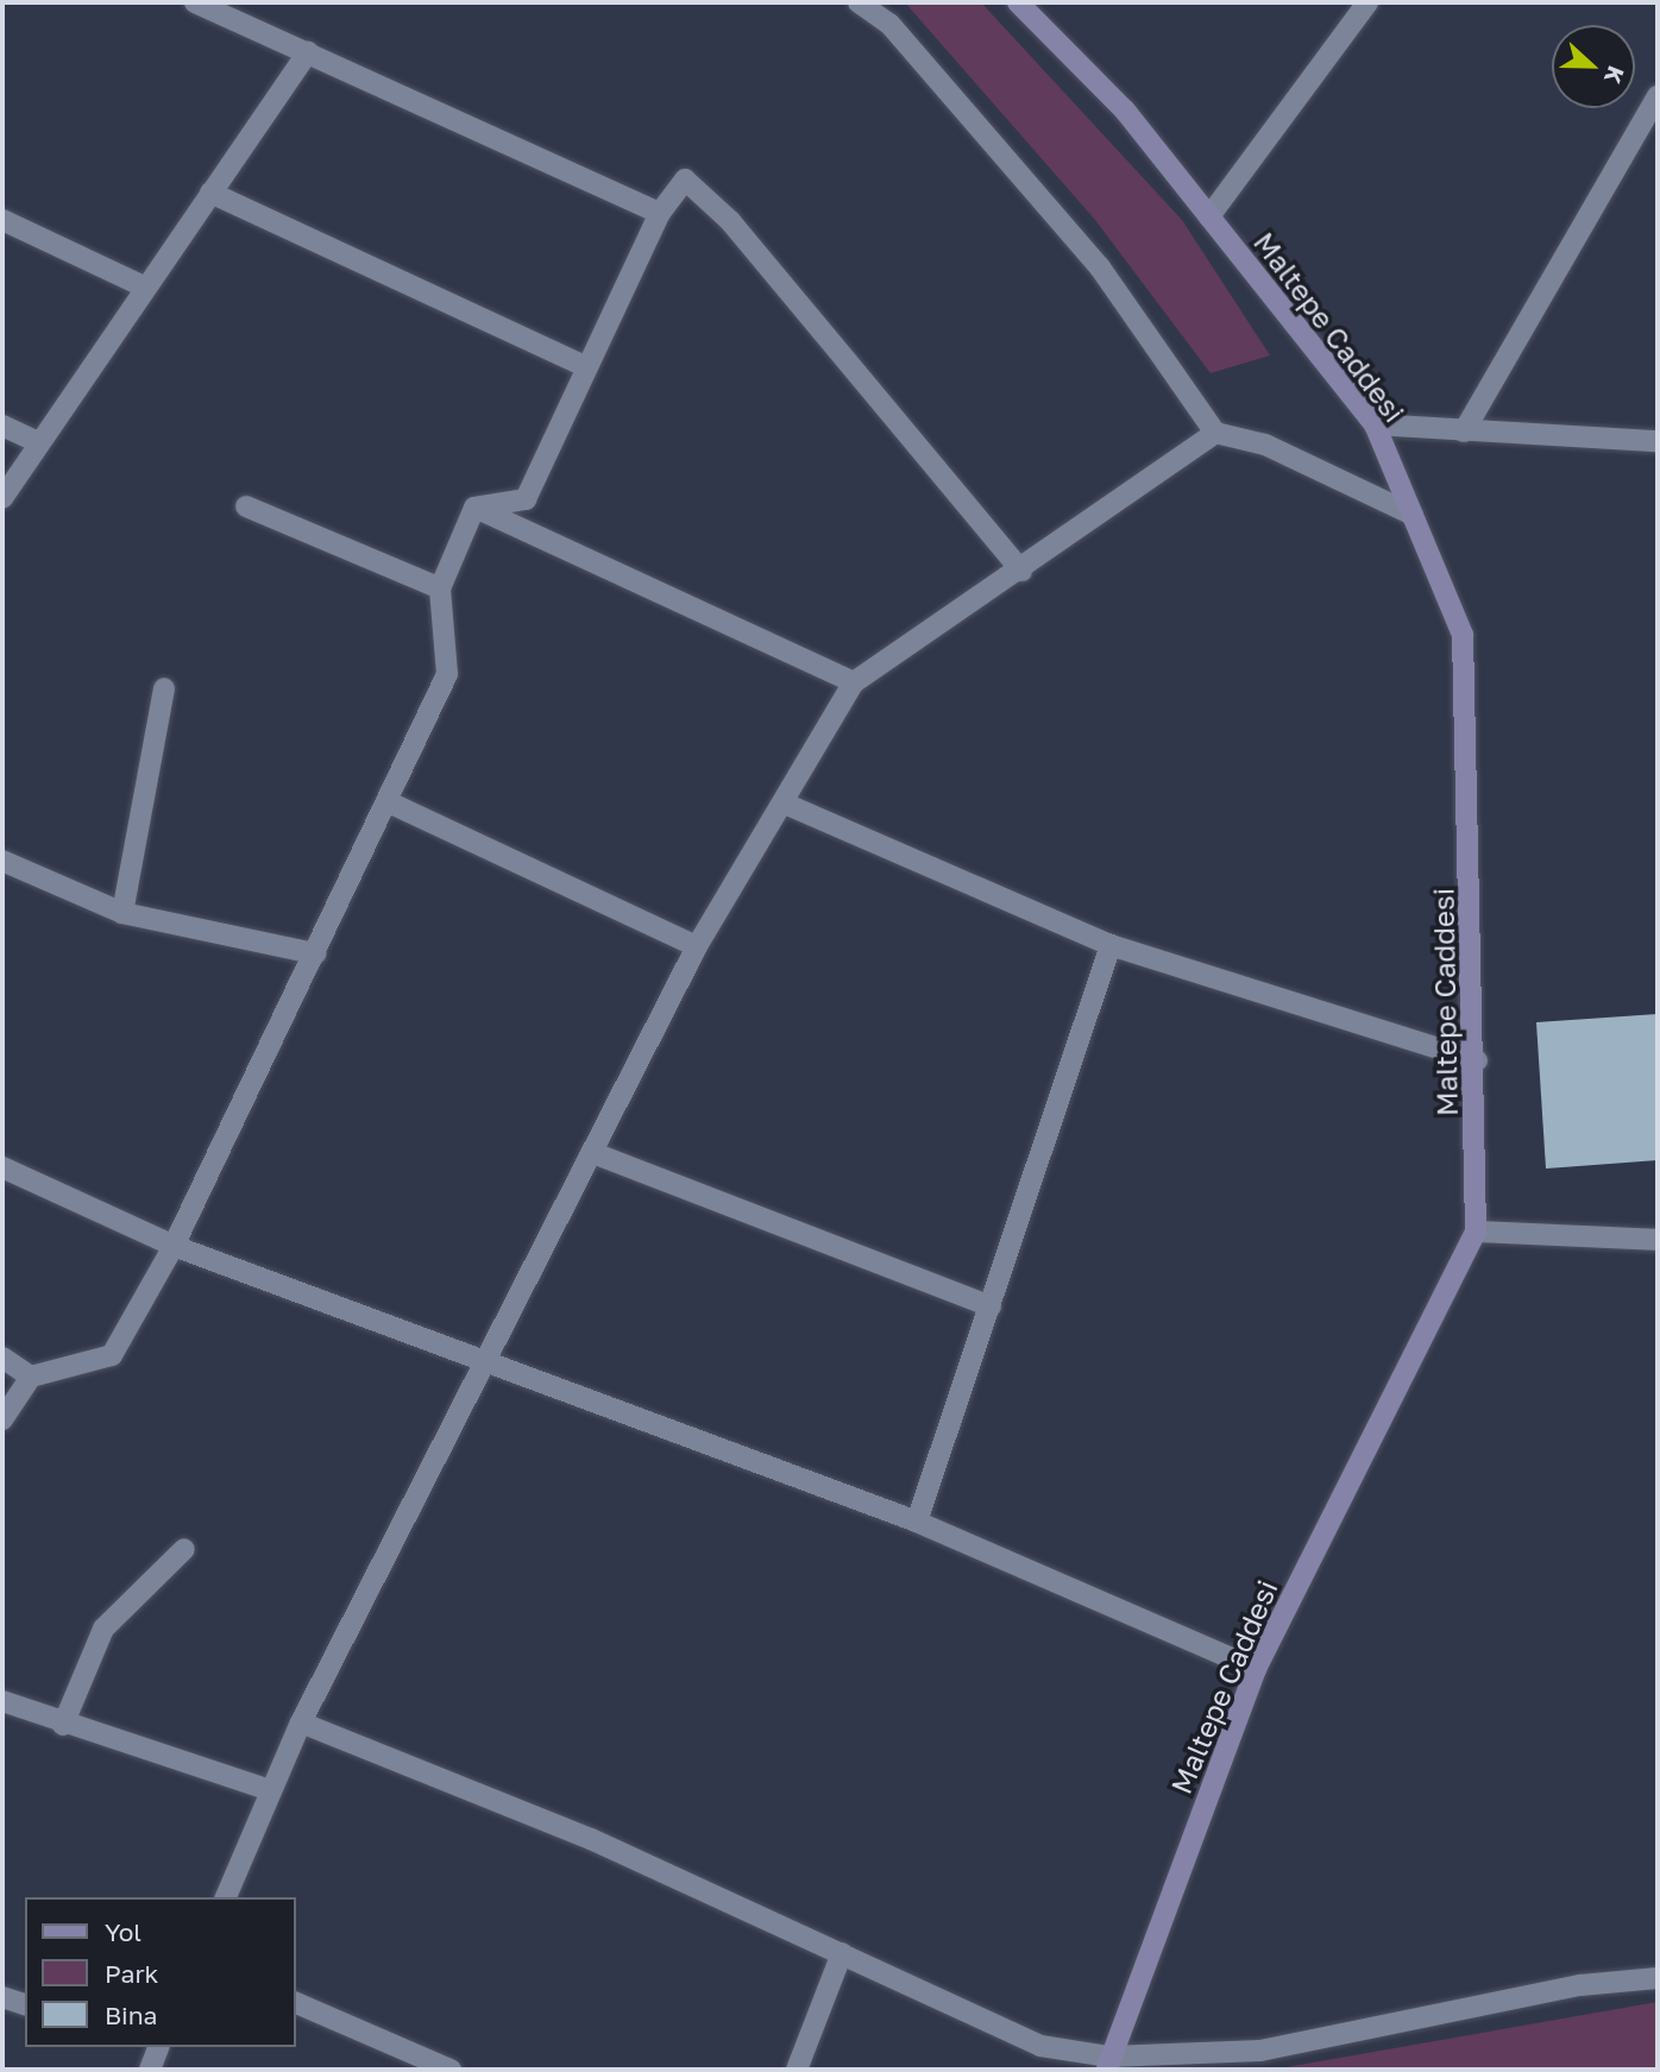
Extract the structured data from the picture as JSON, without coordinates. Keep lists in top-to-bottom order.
{
  "streets": {
    "street": ["Maltepe Caddesi"]
  },
  "legend": ["Yol", "Park", "Bina"],
  "north": "right"
}
